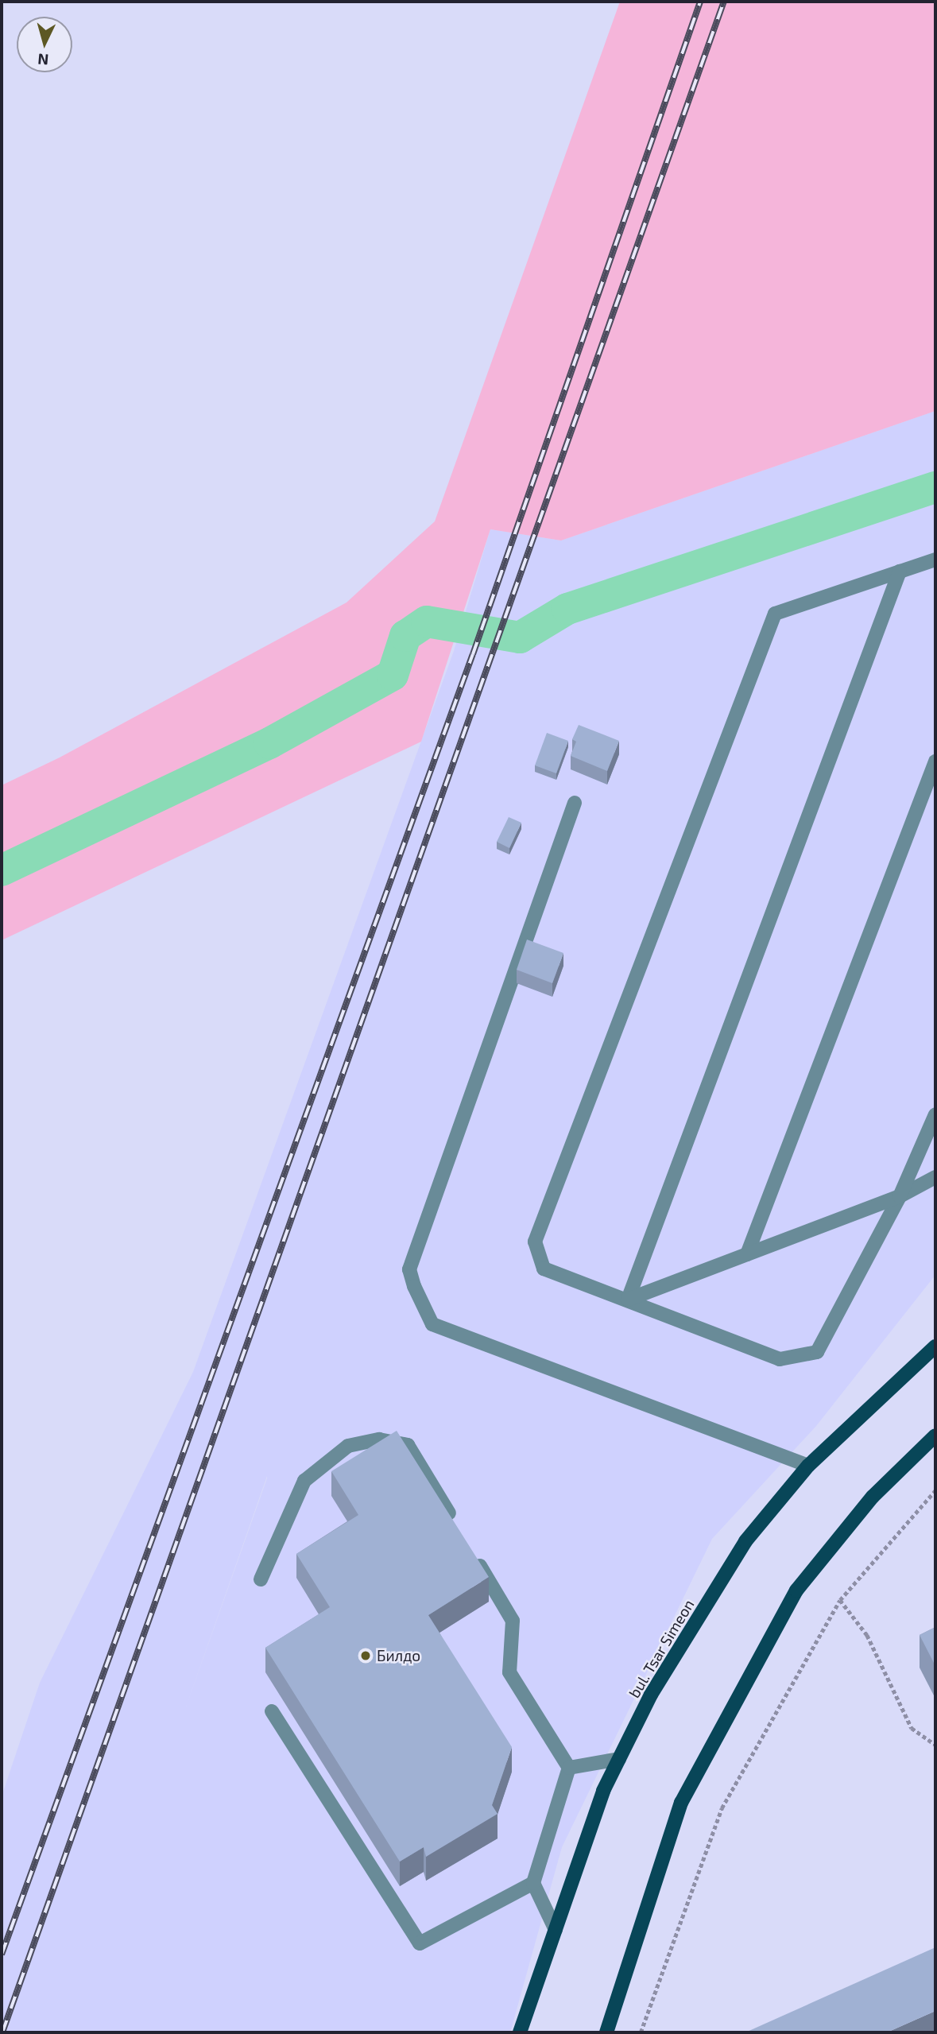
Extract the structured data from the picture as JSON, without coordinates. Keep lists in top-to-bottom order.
{
  "streets": {
    "main road": ["bul. Tsar Simeon"]
  },
  "places": ["Билдо"],
  "north": "bottom"
}
